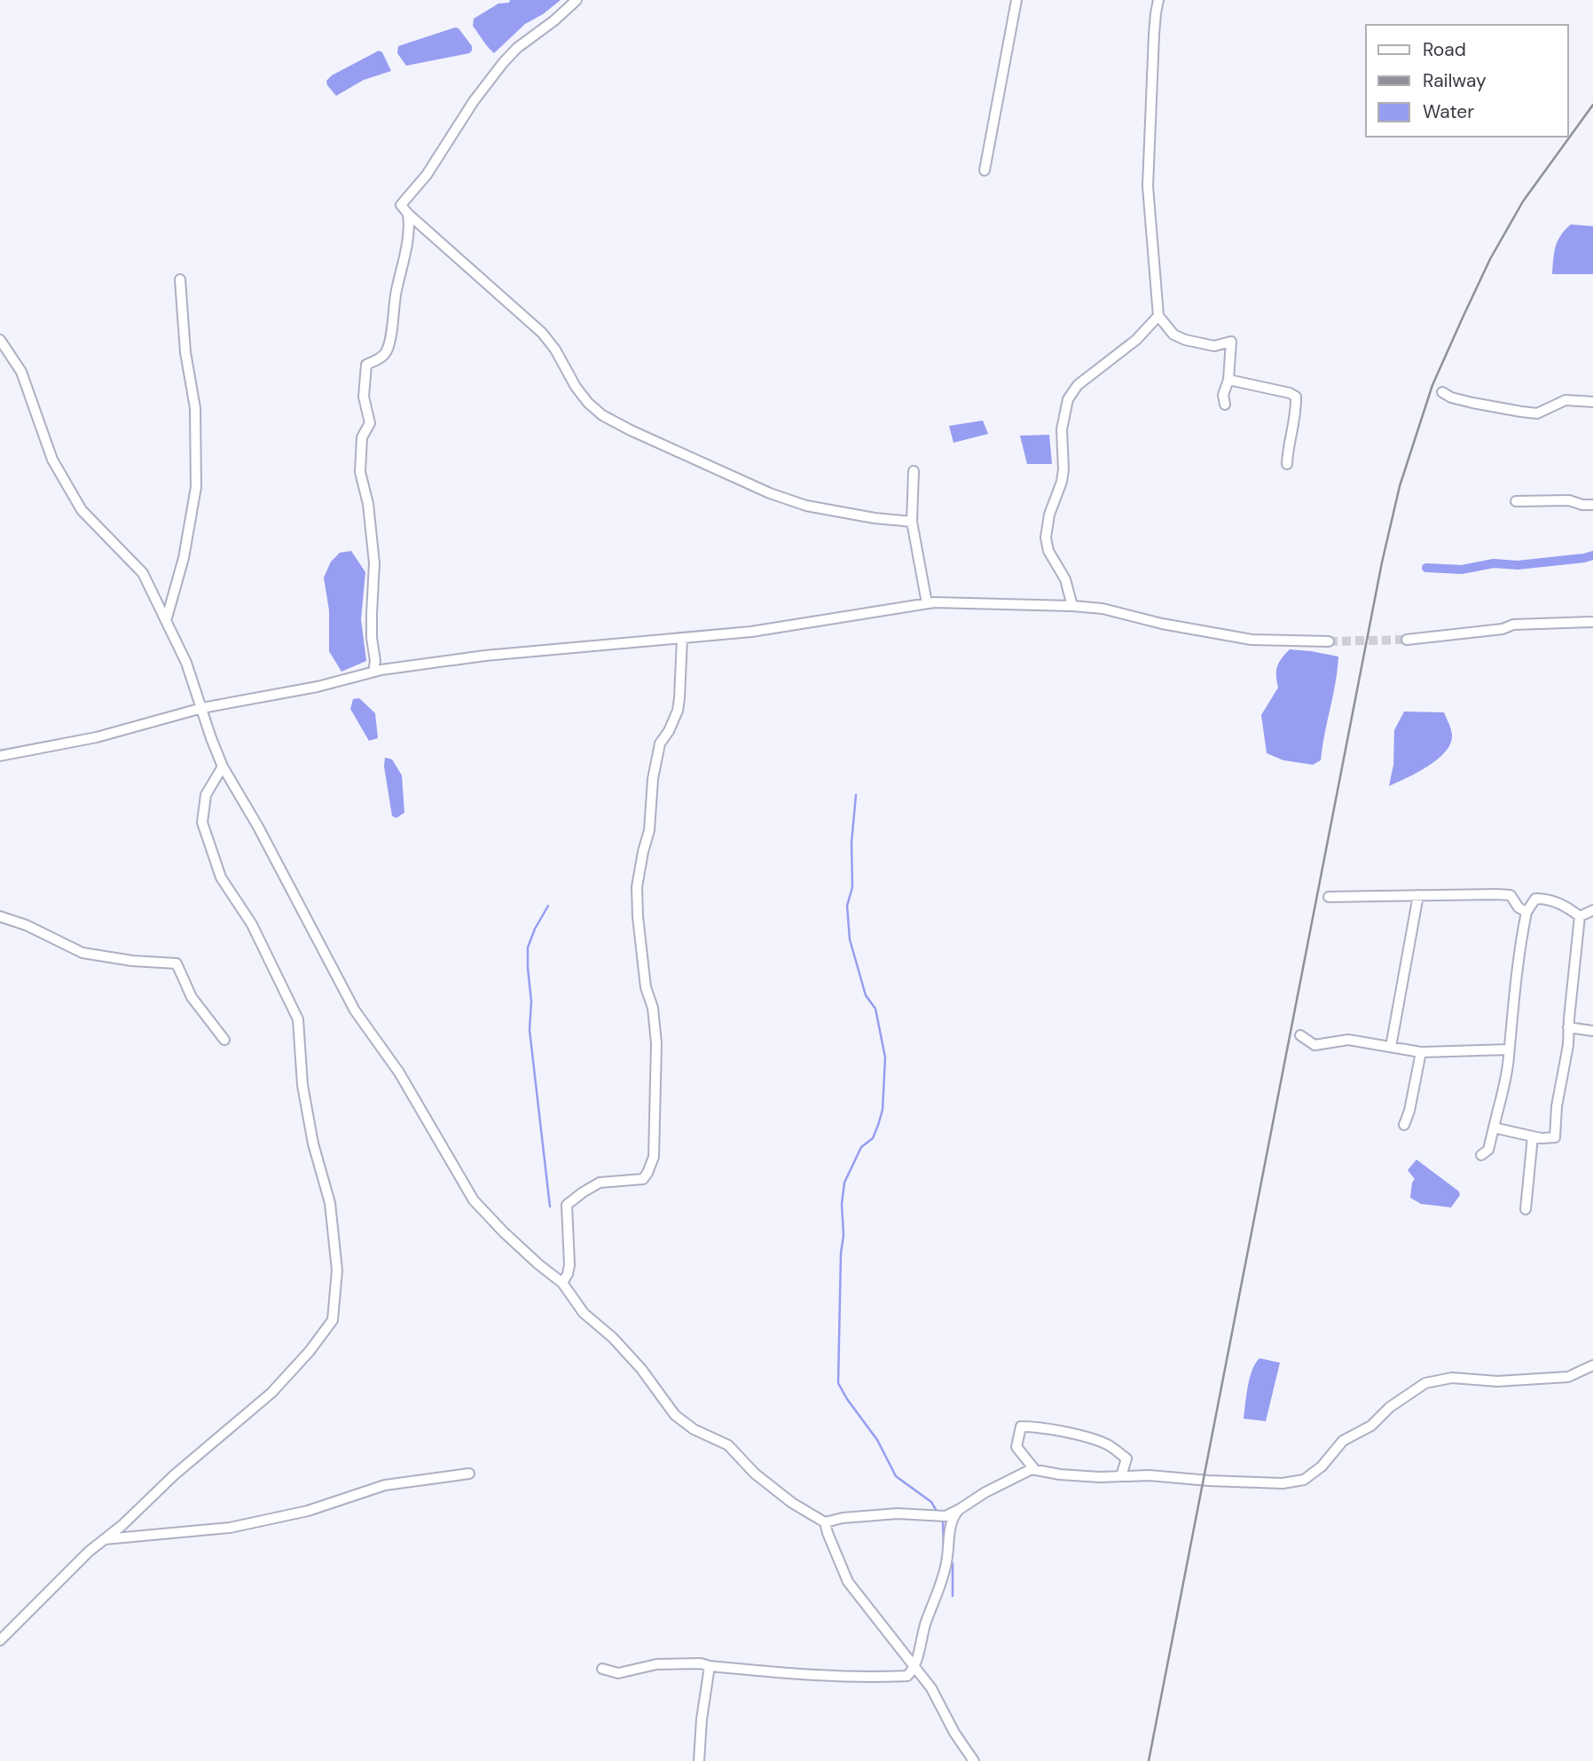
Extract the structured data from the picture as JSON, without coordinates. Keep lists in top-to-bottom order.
{
  "legend": ["Road", "Railway", "Water"]
}
